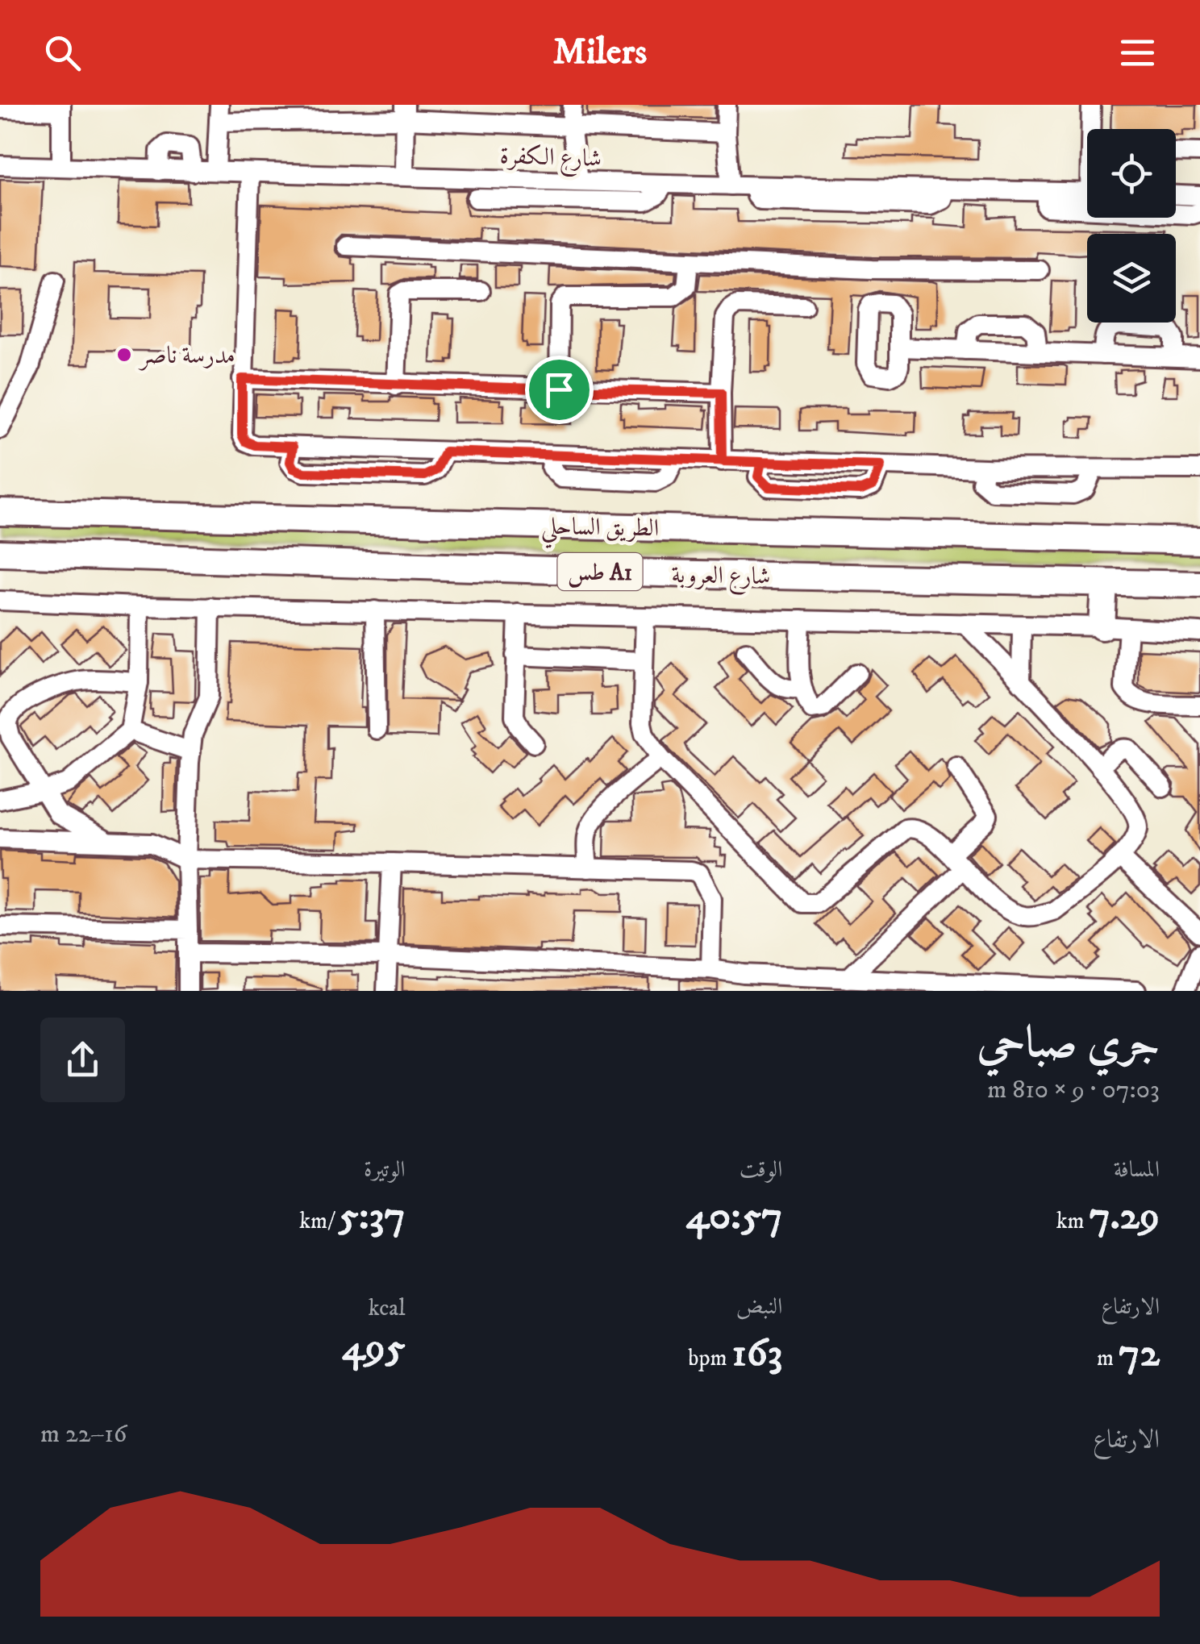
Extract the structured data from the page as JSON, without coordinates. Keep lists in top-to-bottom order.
{
  "streets": {
    "highway": ["الطريق الساحلي", "طس A1", "شارع العروبة"],
    "street": ["شارع الكفرة"]
  },
  "places": ["مدرسة ناصر"],
  "page": {
    "header": "Milers",
    "heading": ["جري صباحي", "07:03 · 9 × 810 m"],
    "stats": [
      ["المسافة", "7.29 km"],
      ["الوقت", "40:57"],
      ["الوتيرة", "5:37 /km"],
      ["الارتفاع", "72 m"],
      ["النبض", "163 bpm"],
      ["kcal", "495"]
    ],
    "chart": ["الارتفاع", "16–22 m"]
  }
}
